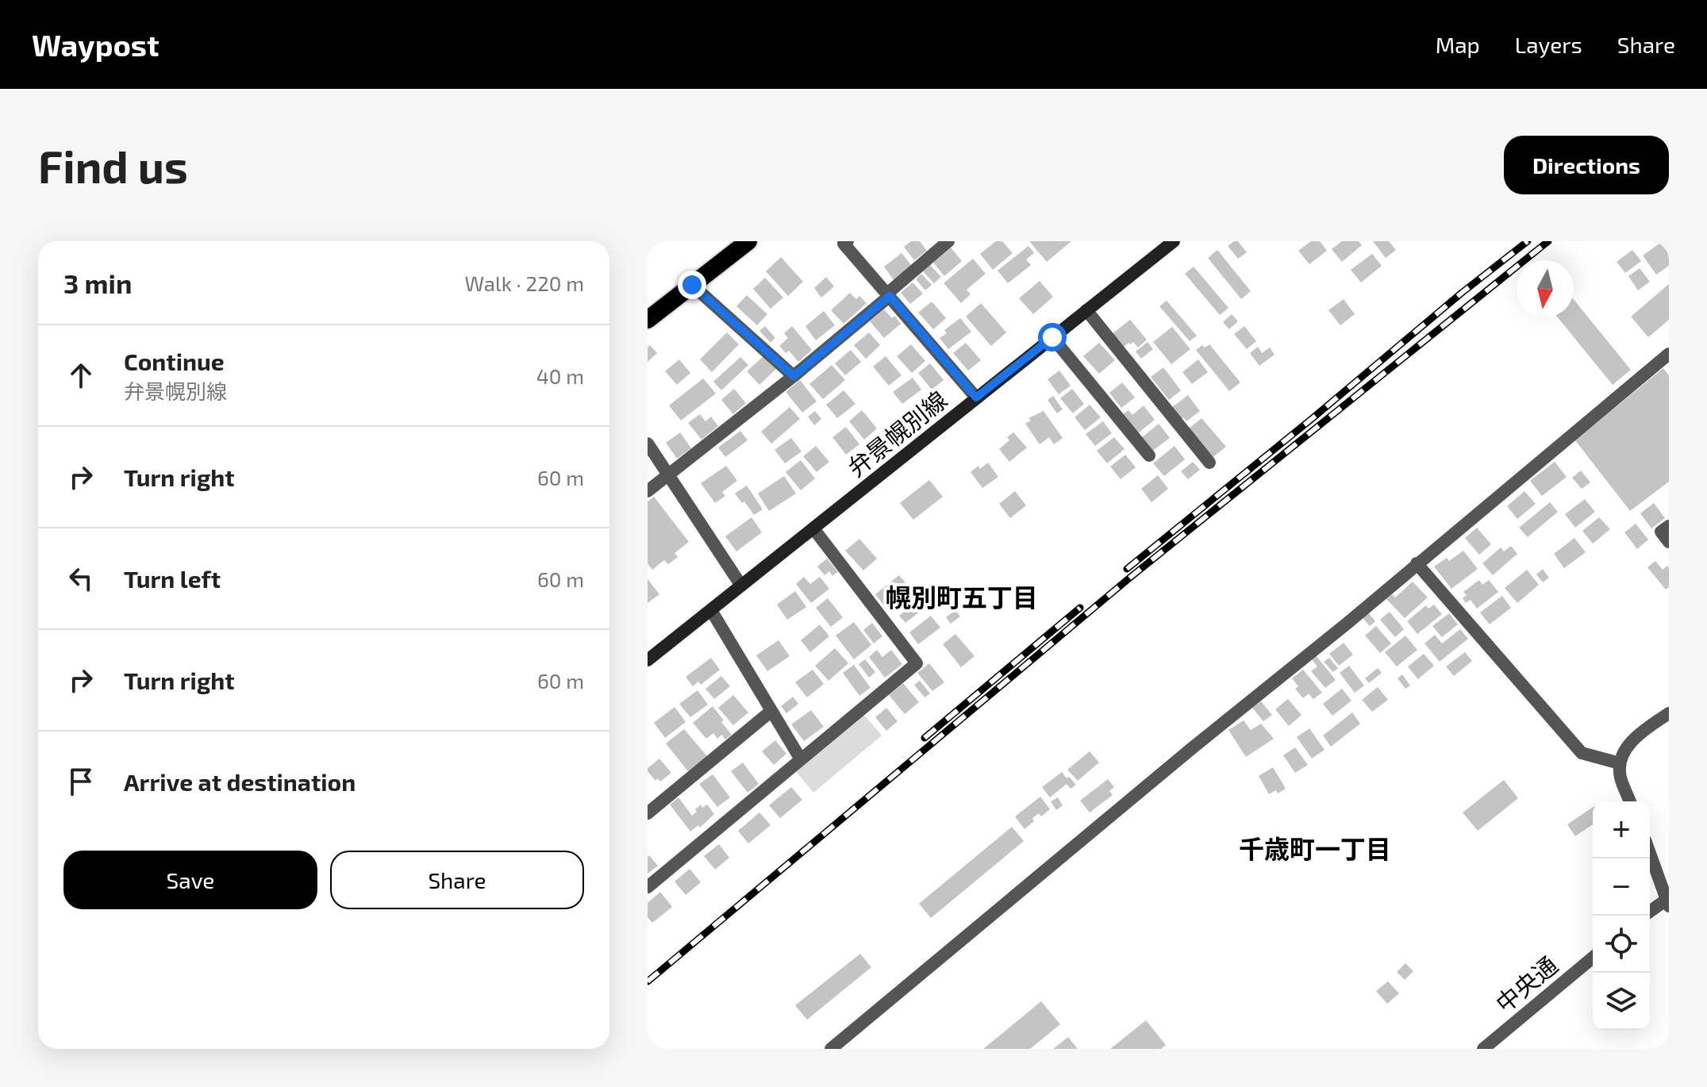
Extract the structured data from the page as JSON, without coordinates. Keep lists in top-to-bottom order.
{
  "streets": {
    "main road": ["弁景幌別線"],
    "street": ["中央通"]
  },
  "districts": ["幌別町五丁目", "千歳町一丁目"],
  "north": "bottom",
  "page": {
    "header": "Waypost",
    "nav": ["Map", "Layers", "Share"],
    "buttons": [
      "Directions",
      ["Save", "Share"]
    ],
    "title": "Find us",
    "heading": ["3 min", "Walk · 220 m"],
    "list": [
      ["Continue", "弁景幌別線", "40 m"],
      ["Turn right", "60 m"],
      ["Turn left", "60 m"],
      ["Turn right", "60 m"],
      "Arrive at destination"
    ],
    "map_buttons": ["+", "−"]
  }
}
